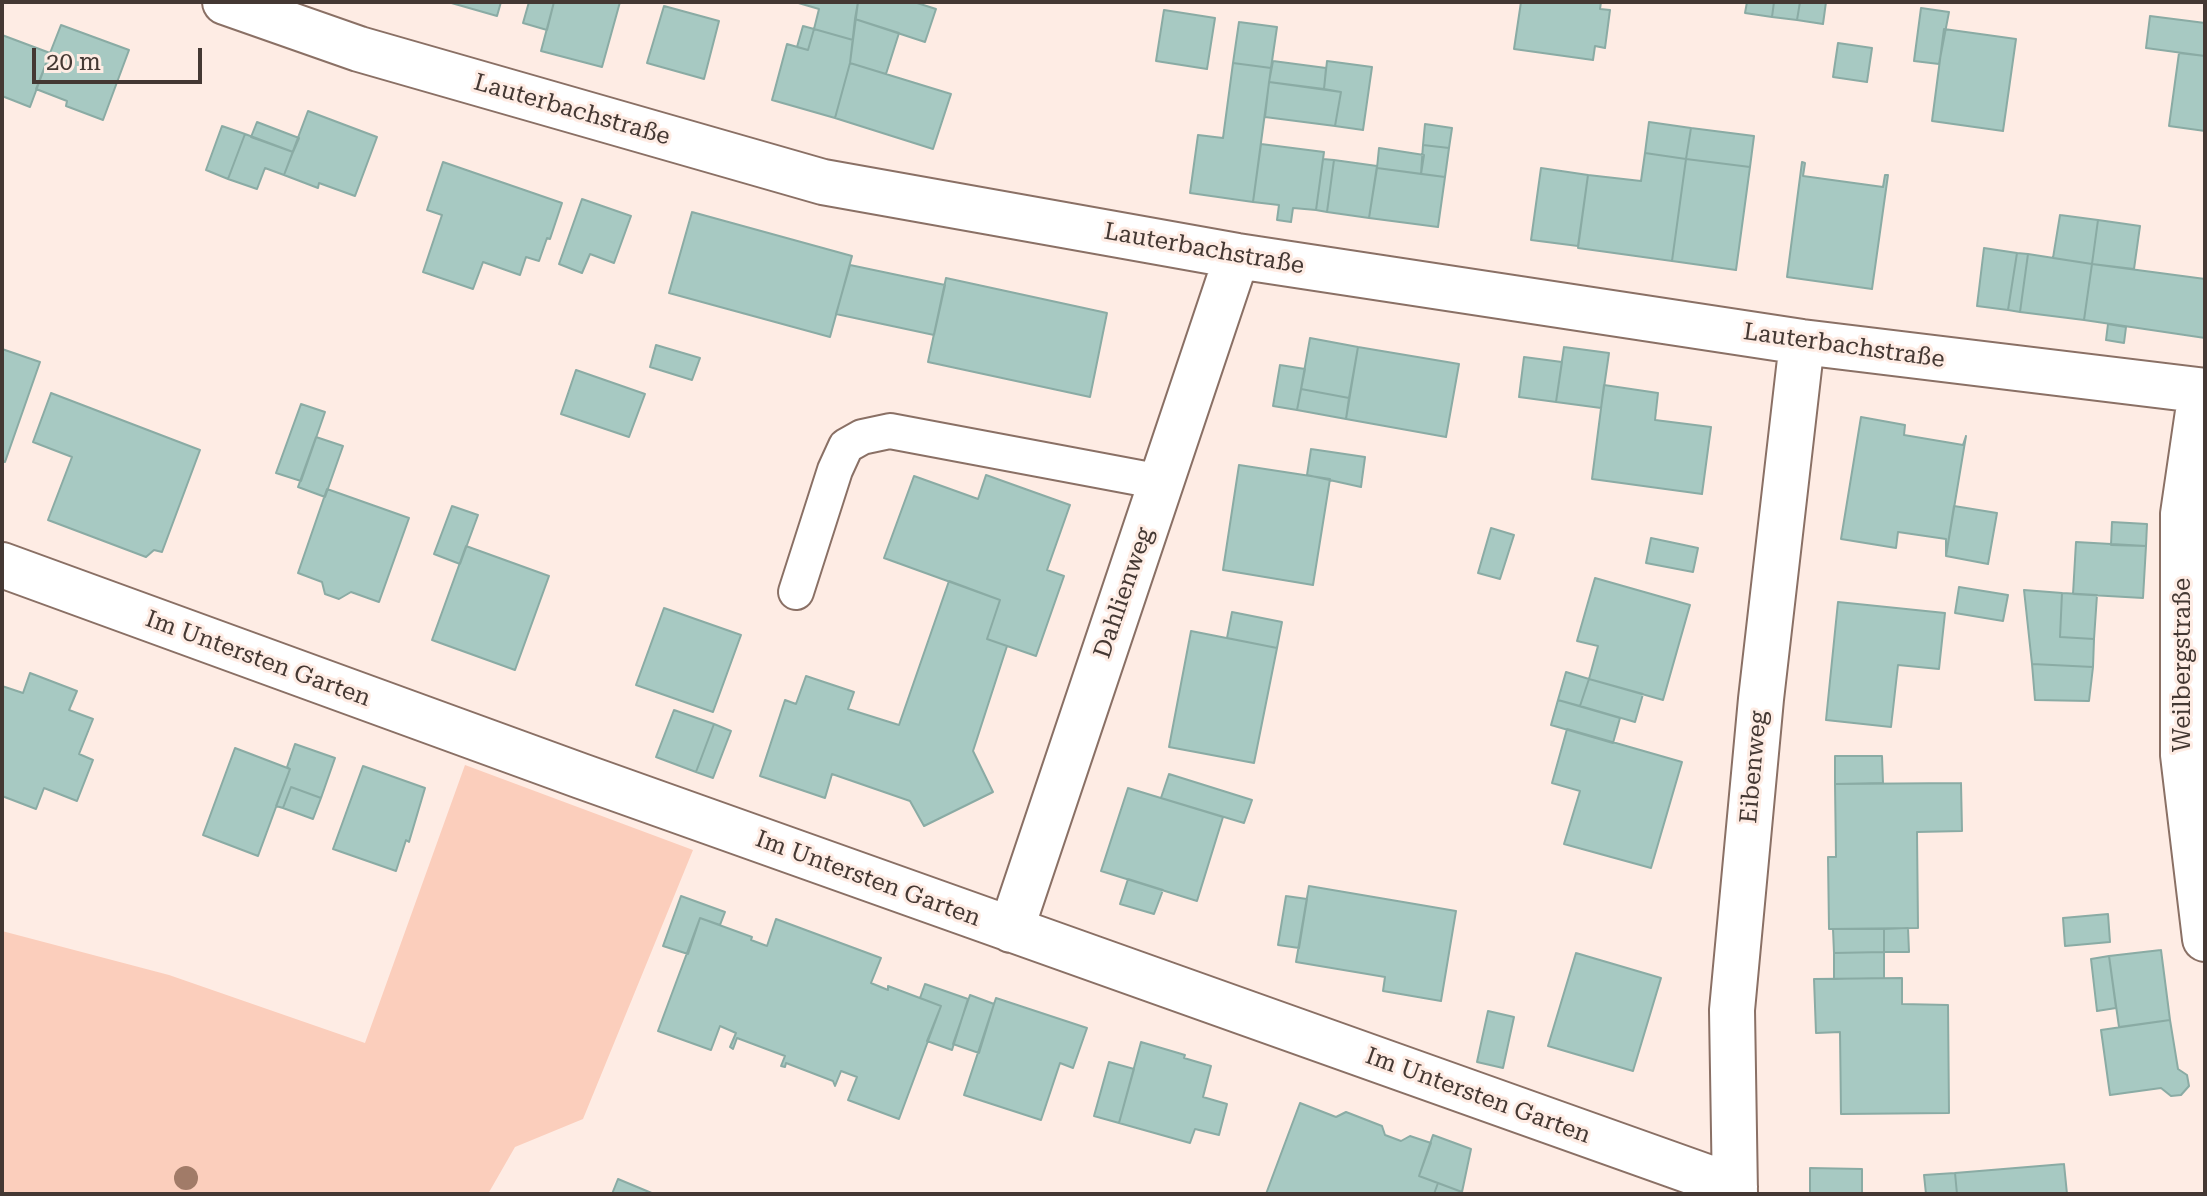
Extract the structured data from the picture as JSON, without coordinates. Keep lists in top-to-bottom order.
{
  "streets": {
    "street": [
      "Lauterbachstraße",
      "Dahlienweg",
      "Im Untersten Garten",
      "Weilbergstraße",
      "Eibenweg"
    ]
  },
  "crossings": [
    ["Lauterbachstraße", "Dahlienweg"],
    ["Lauterbachstraße", "Weilbergstraße"],
    ["Lauterbachstraße", "Eibenweg"],
    ["Dahlienweg", "Im Untersten Garten"],
    ["Im Untersten Garten", "Eibenweg"]
  ],
  "scale_bar": "20 m"
}
